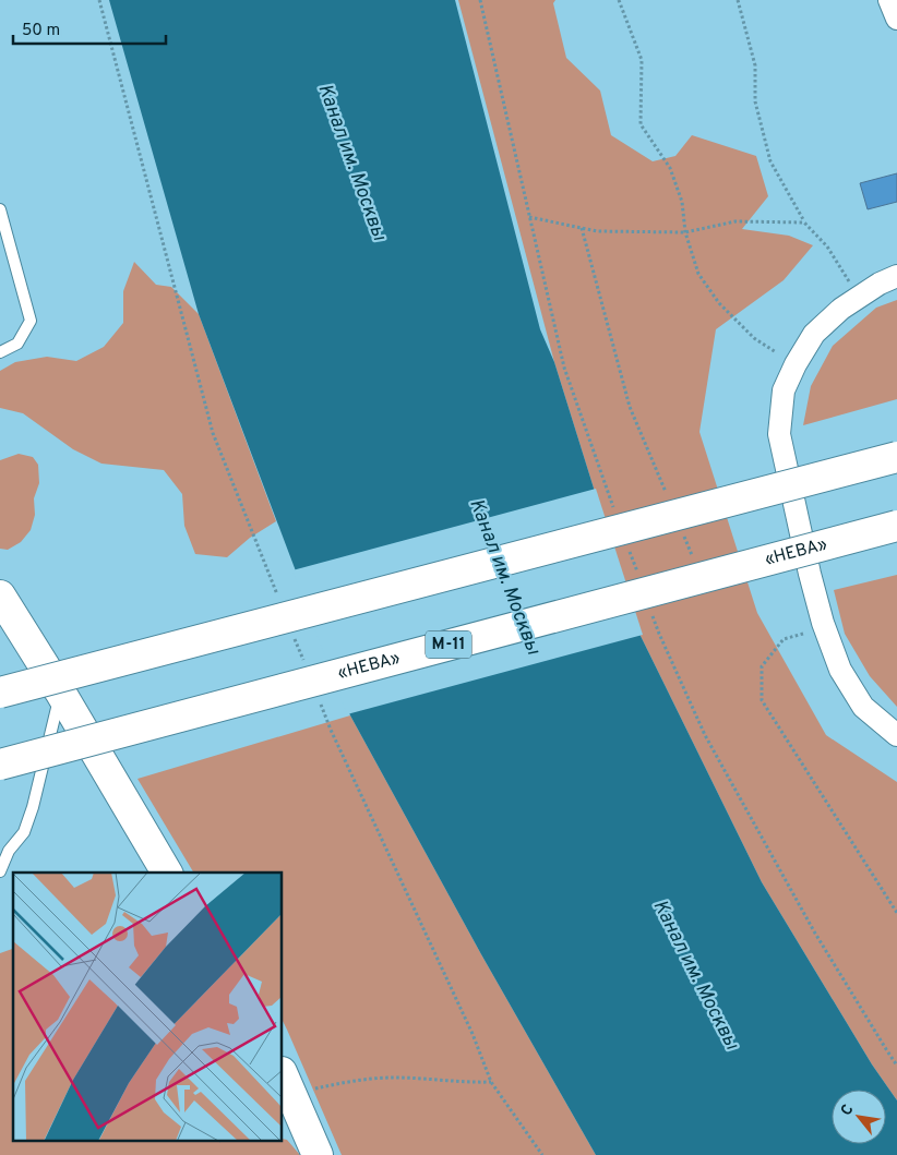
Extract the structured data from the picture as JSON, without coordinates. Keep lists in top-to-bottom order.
{
  "streets": {
    "main road": ["«НЕВА»", "М-11"]
  },
  "water": ["Канал им. Москвы"],
  "scale_bar": "50 m",
  "north": "top left"
}
